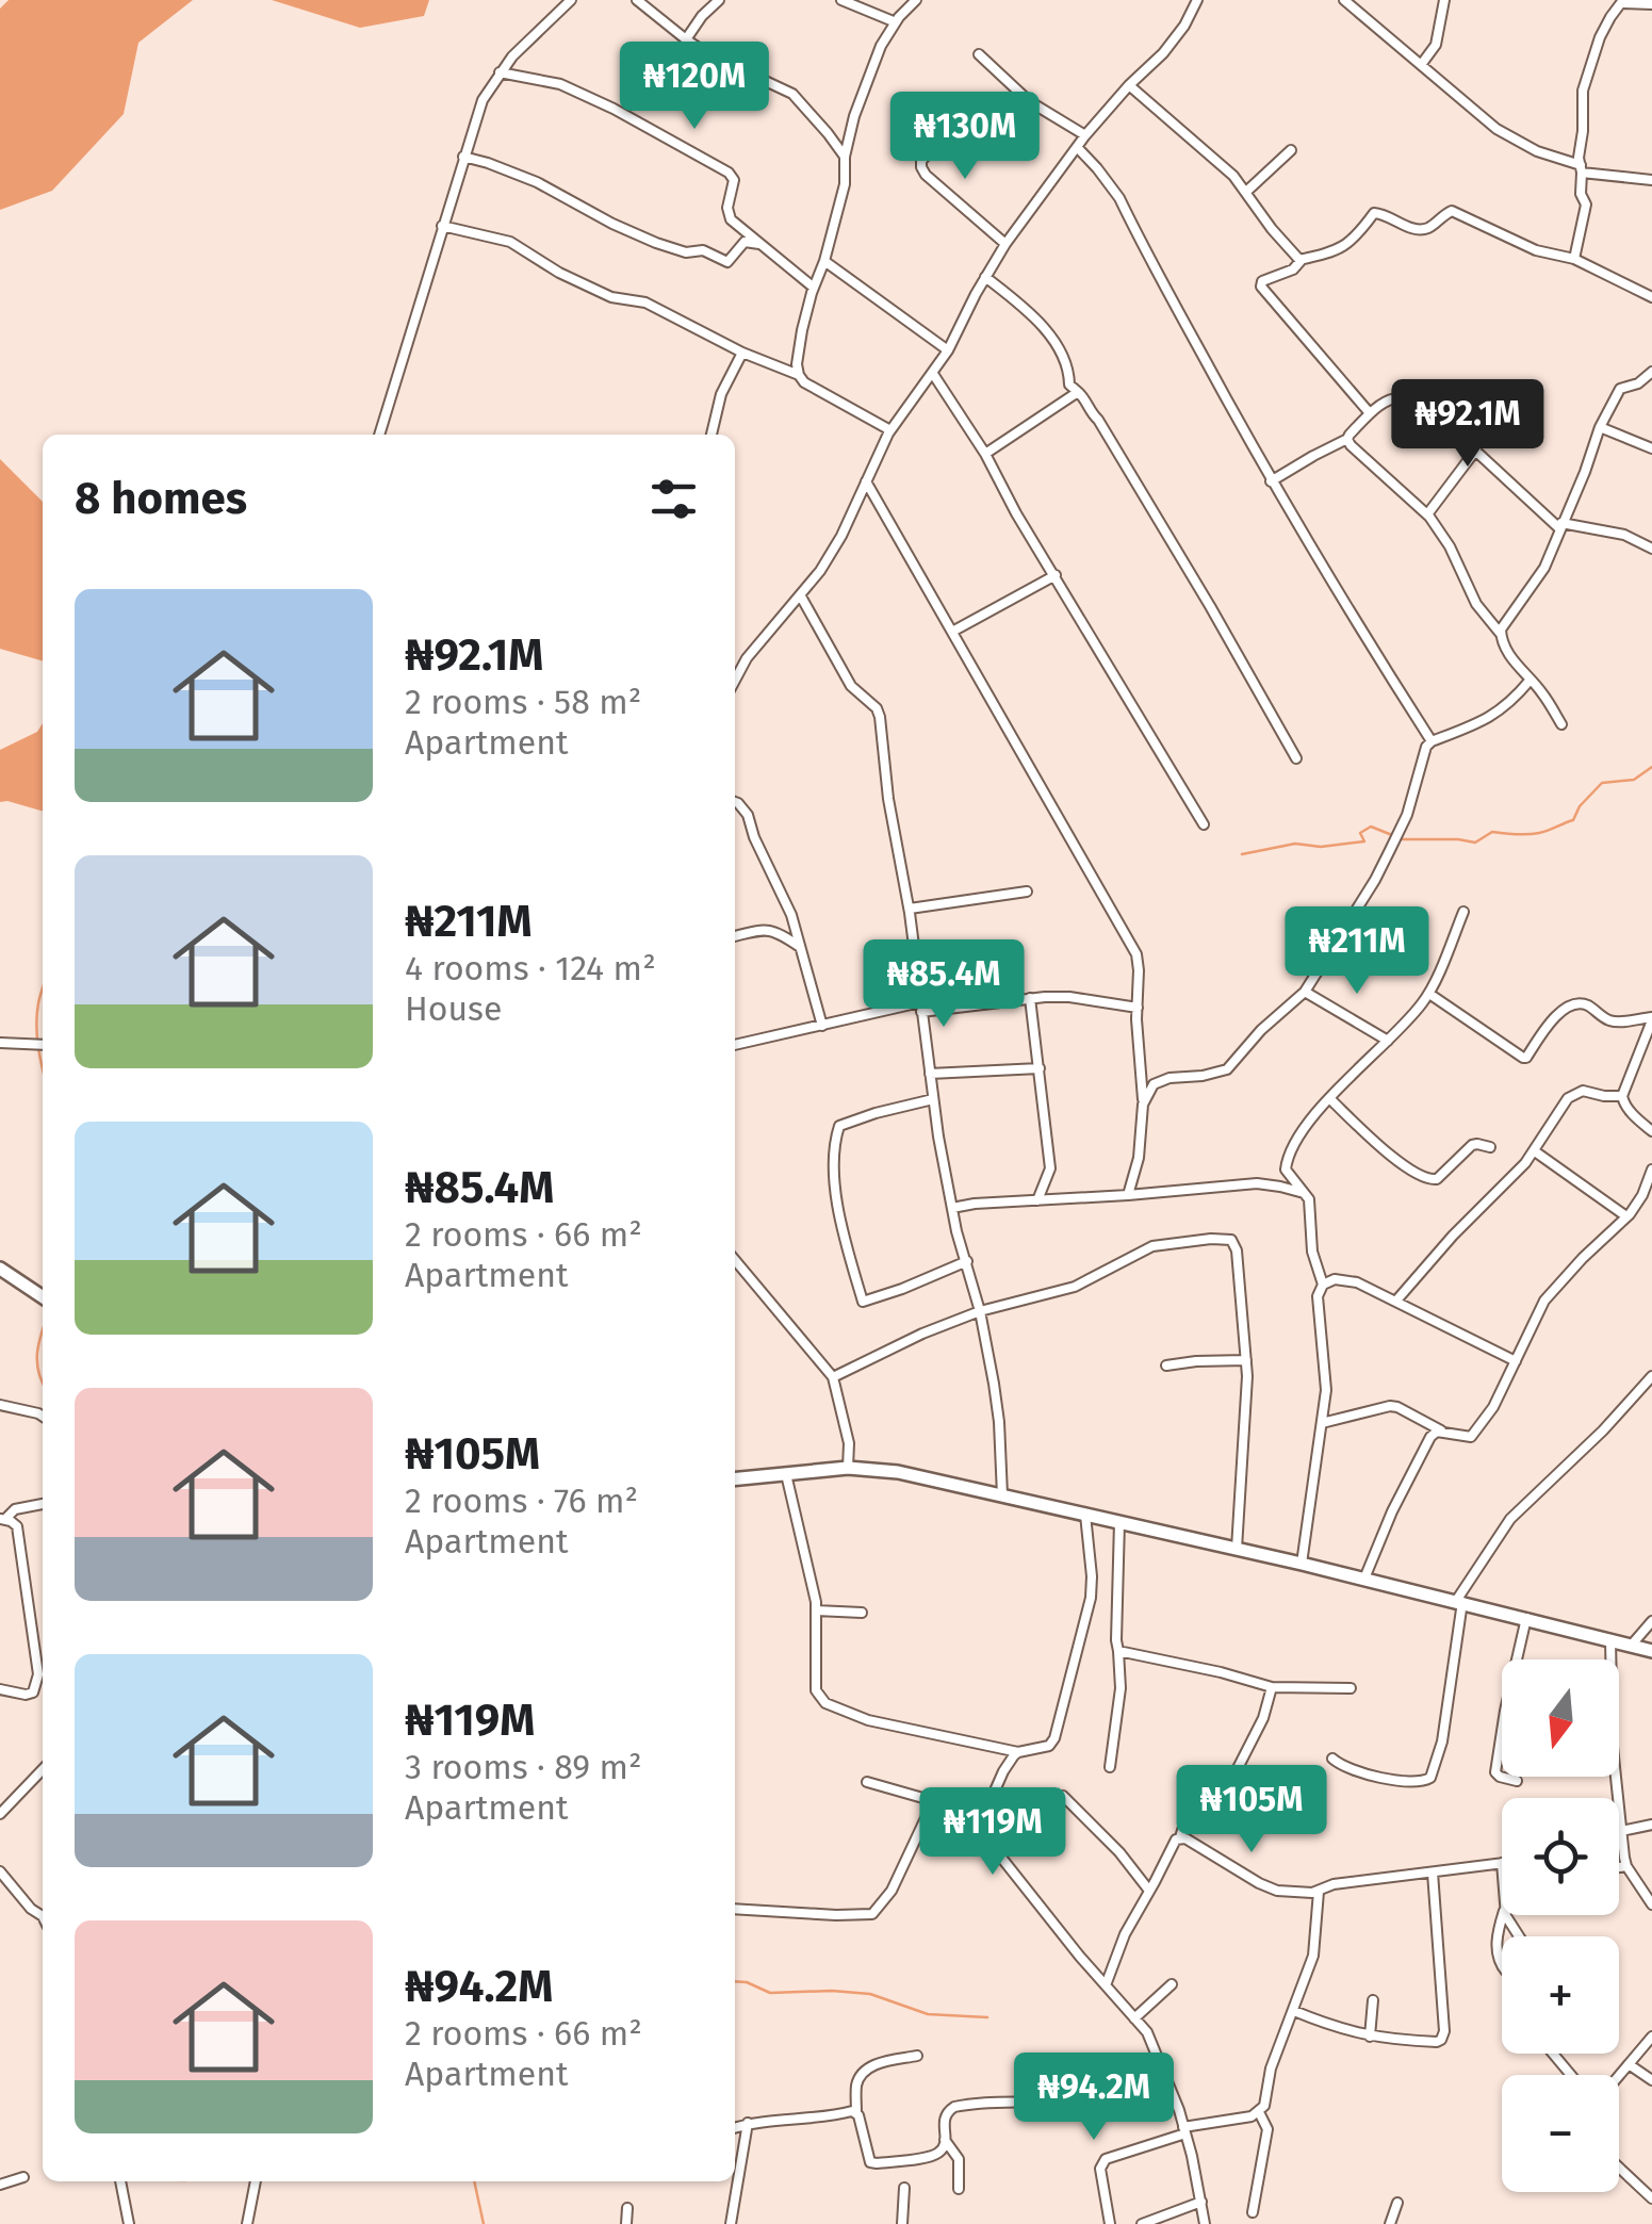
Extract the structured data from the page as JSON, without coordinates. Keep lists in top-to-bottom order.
{
  "north": "bottom",
  "page": {
    "price": [
      "₦120M",
      "₦130M",
      "₦92.1M",
      "₦211M",
      "₦85.4M",
      "₦105M",
      "₦119M",
      "₦94.2M"
    ],
    "heading": "8 homes",
    "list": [
      {
        "name": "₦92.1M",
        "note": "2 rooms · 58 m² · Apartment"
      },
      {
        "name": "₦211M",
        "note": "4 rooms · 124 m² · House"
      },
      {
        "name": "₦85.4M",
        "note": "2 rooms · 66 m² · Apartment"
      },
      {
        "name": "₦105M",
        "note": "2 rooms · 76 m² · Apartment"
      },
      {
        "name": "₦119M",
        "note": "3 rooms · 89 m² · Apartment"
      },
      {
        "name": "₦94.2M",
        "note": "2 rooms · 66 m² · Apartment"
      }
    ],
    "map_buttons": ["+", "−"]
  }
}
